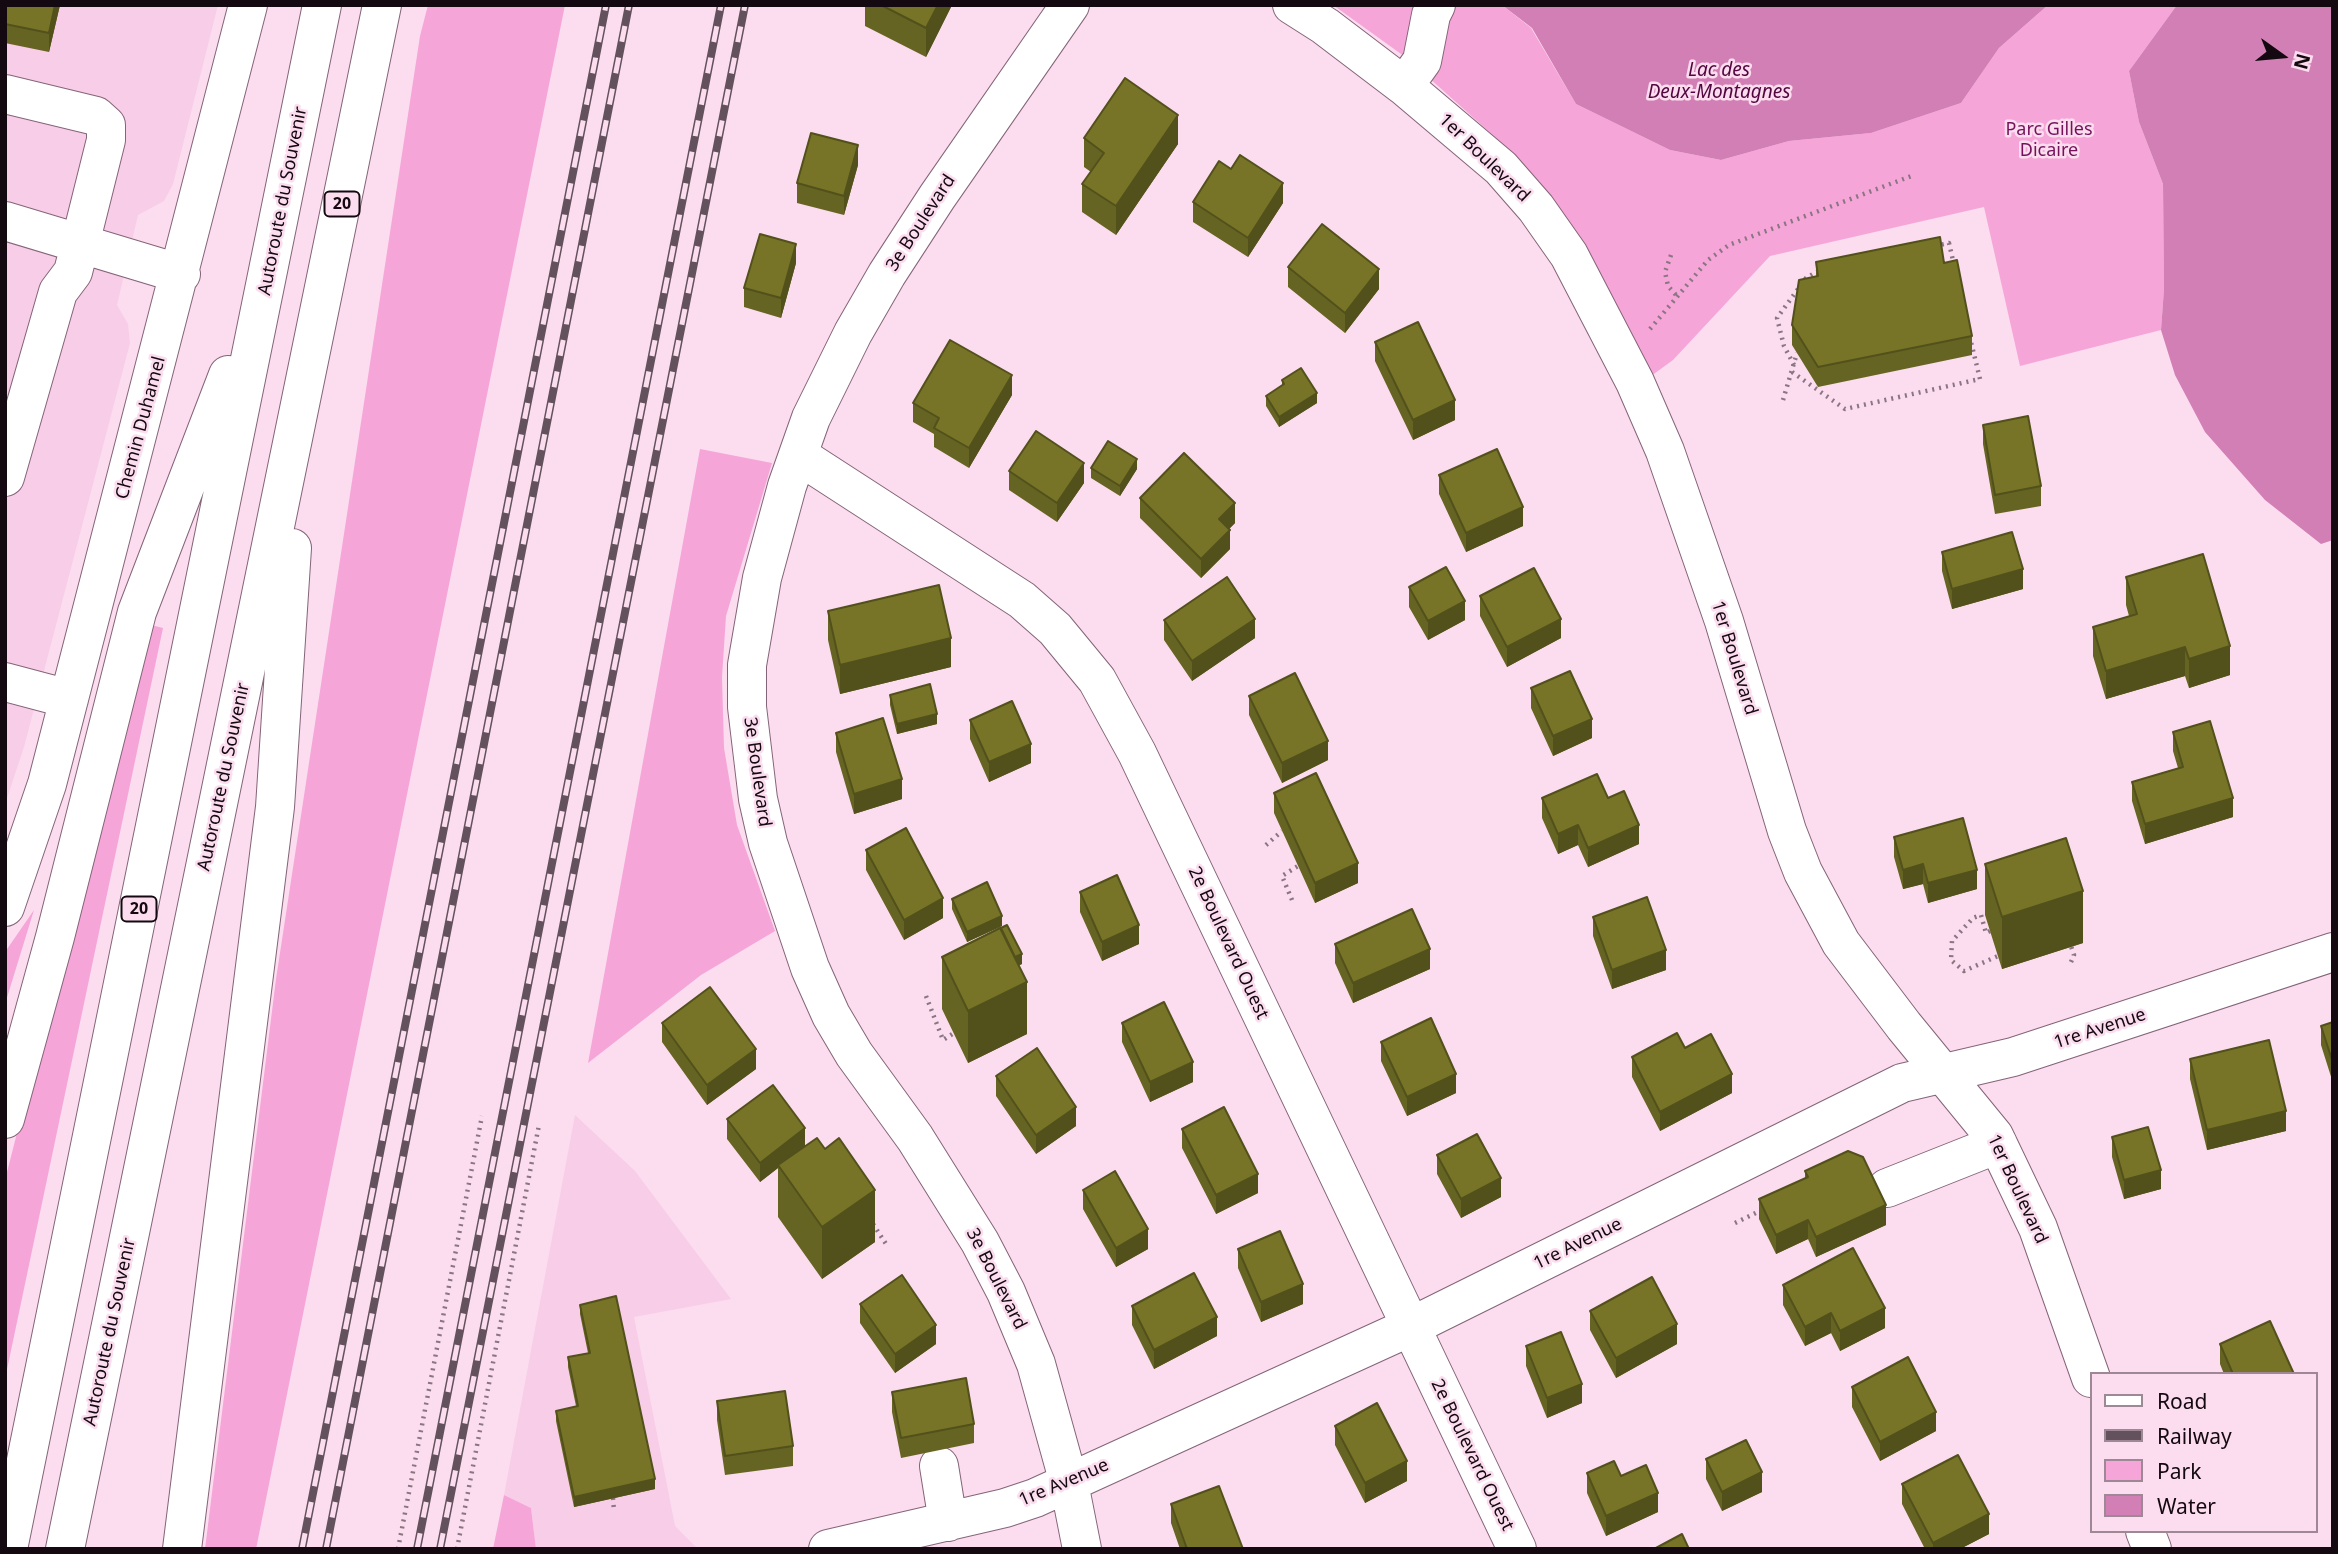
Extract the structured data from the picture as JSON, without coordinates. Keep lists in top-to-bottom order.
{
  "streets": {
    "main road": [
      "1er Boulevard",
      "Autoroute du Souvenir",
      "20",
      "3e Boulevard",
      "Chemin Duhamel",
      "2e Boulevard Ouest",
      "1re Avenue"
    ]
  },
  "crossings": [
    ["1er Boulevard", "1re Avenue"],
    ["3e Boulevard", "2e Boulevard Ouest"],
    ["3e Boulevard", "1re Avenue"],
    ["2e Boulevard Ouest", "1re Avenue"]
  ],
  "water": ["Lac des Deux-Montagnes"],
  "parks": ["Parc Gilles Dicaire"],
  "legend": [
    "Road",
    "Railway",
    "Park",
    "Water"
  ],
  "north": "right"
}
